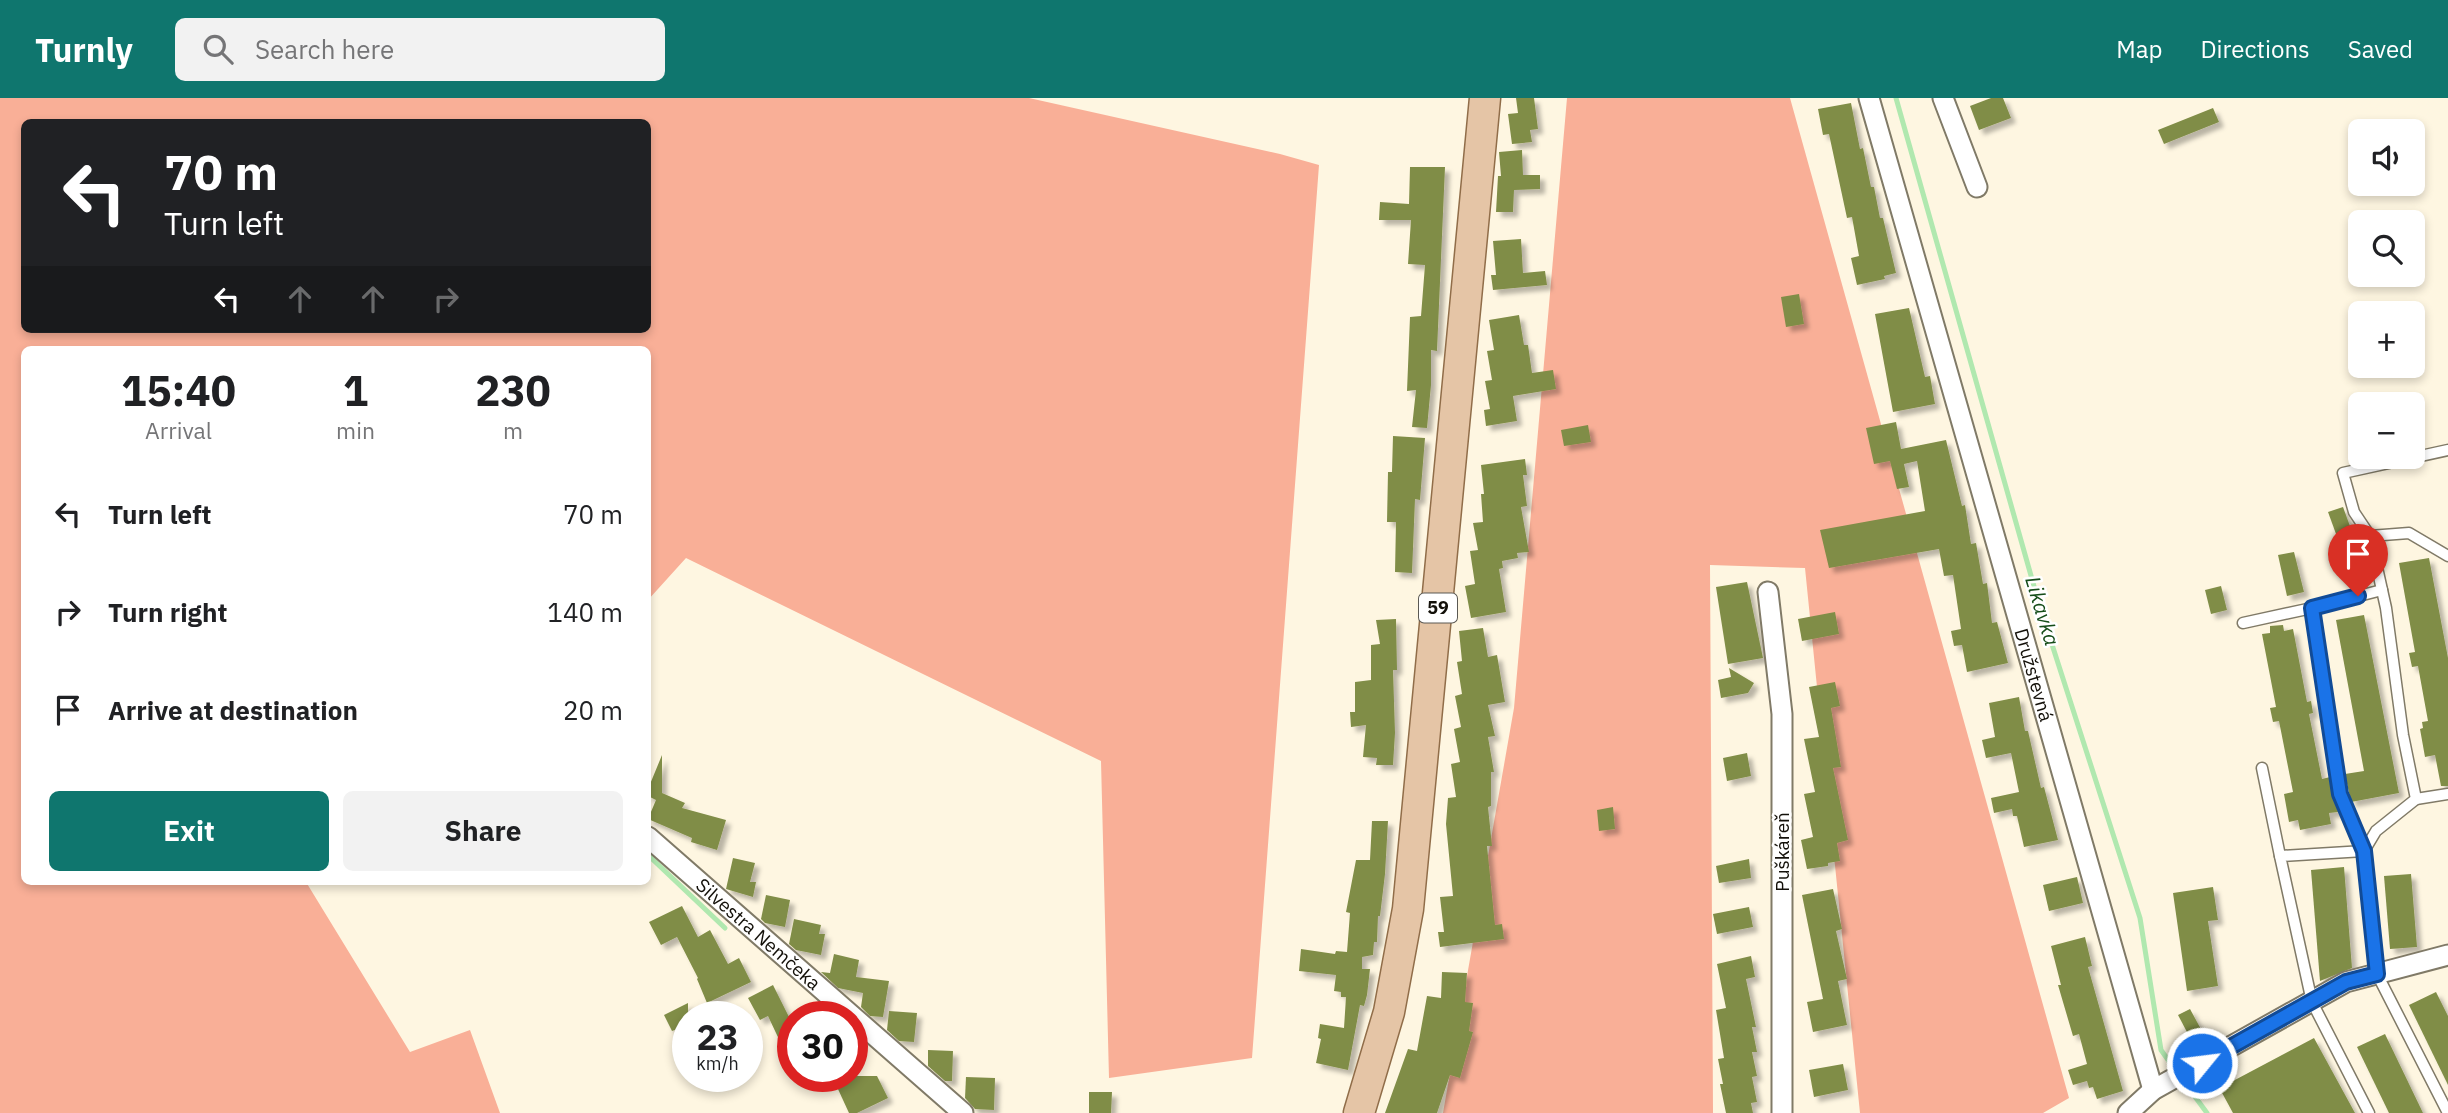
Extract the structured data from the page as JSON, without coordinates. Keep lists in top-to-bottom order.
{
  "streets": {
    "main road": ["59"],
    "street": ["Družstevná", "Puškáreň", "Silvestra Nemčeka"]
  },
  "water": ["Likavka"],
  "page": {
    "header": "Turnly",
    "search": "Search here",
    "nav": ["Map", "Directions", "Saved"],
    "map_buttons": ["+", "−"],
    "turn": ["70 m", "Turn left"],
    "eta": [
      "15:40",
      "Arrival",
      "1",
      "min",
      "230",
      "m"
    ],
    "list": [
      {
        "name": "Turn left",
        "value": "70 m"
      },
      {
        "name": "Turn right",
        "value": "140 m"
      },
      {
        "name": "Arrive at destination",
        "value": "20 m"
      }
    ],
    "buttons": ["Exit", "Share"],
    "speed": "23 km/h",
    "limit": "30"
  }
}
